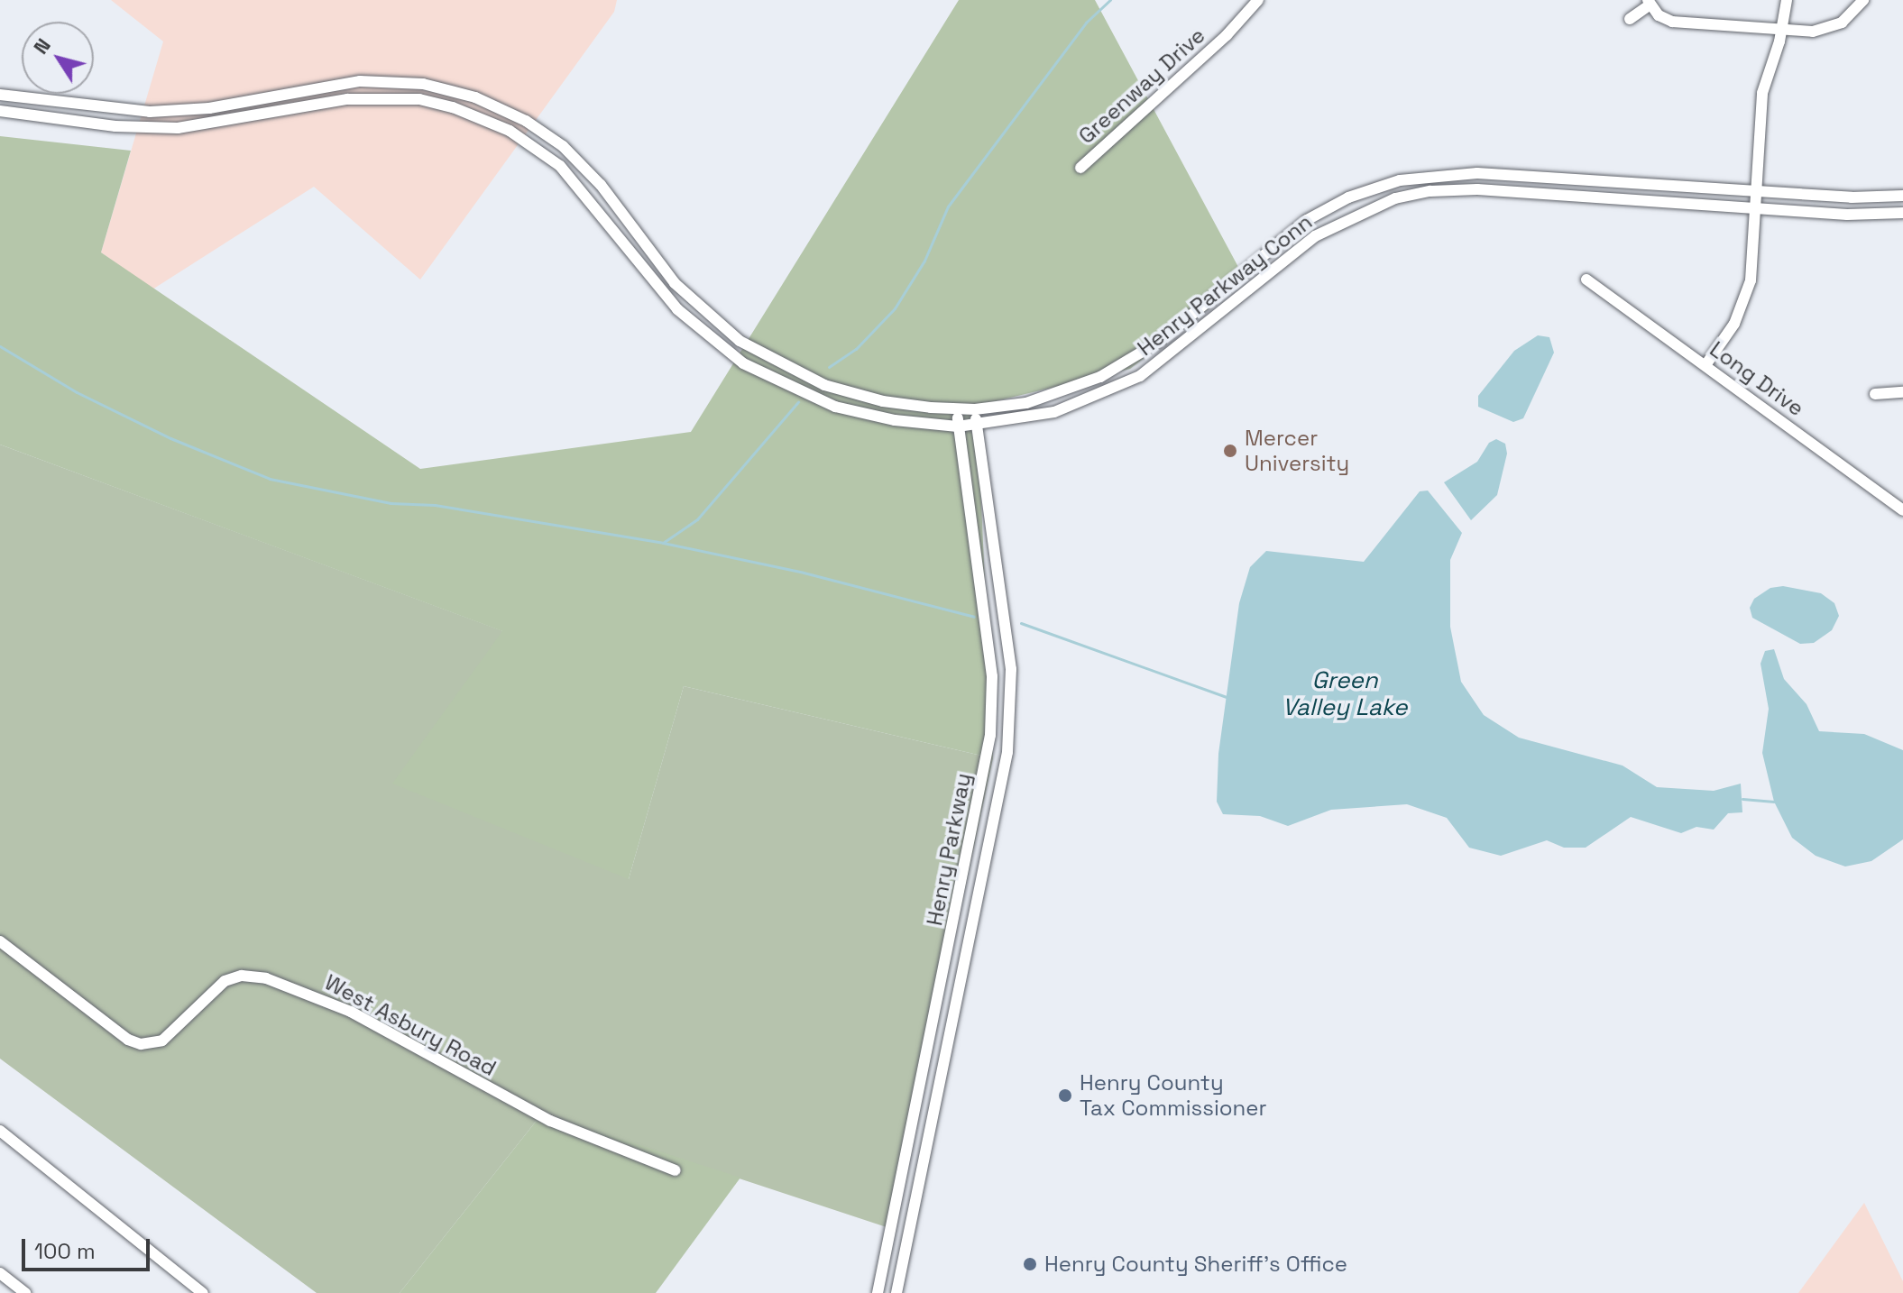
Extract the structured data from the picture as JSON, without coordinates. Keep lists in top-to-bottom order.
{
  "streets": {
    "street": [
      "Greenway Drive",
      "Henry Parkway Conn",
      "Long Drive",
      "Henry Parkway",
      "West Asbury Road"
    ]
  },
  "crossings": [
    ["Henry Parkway Conn", "Henry Parkway"]
  ],
  "water": ["Green Valley Lake"],
  "places": ["Mercer University", "Henry County Tax Commissioner", "Henry County Sheriff's Office"],
  "scale_bar": "100 m",
  "north": "top left"
}
